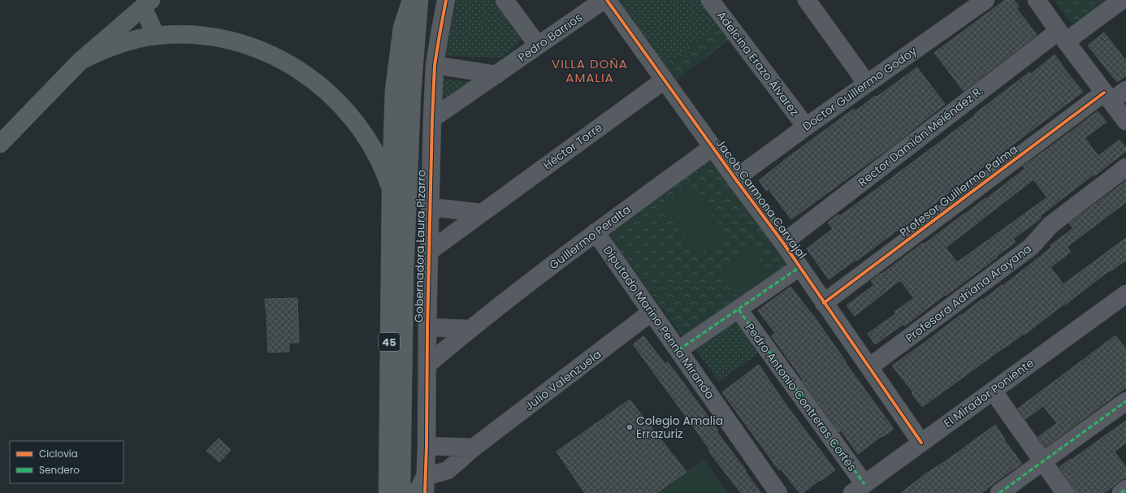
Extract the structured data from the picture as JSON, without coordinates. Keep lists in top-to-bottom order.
{
  "streets": {
    "main road": ["Gobernadora Laura Pizarro", "45"],
    "street": [
      "Pedro Barrios",
      "Adelcina Erazo Álvarez",
      "Doctor Guillermo Godoy",
      "Rector Damián Meléndez R.",
      "Héctor Torre",
      "Profesor Guillermo Palma",
      "Jacob Carmona Carvajal",
      "Guillermo Peralta",
      "Profesora Adriana Arayana",
      "Diputado Marino Penna Miranda",
      "Julio Valenzuela",
      "El Mirador Poniente",
      "Pedro Antonio Contreras Cortés"
    ]
  },
  "crossings": [
    ["Pedro Barrios", "Gobernadora Laura Pizarro"],
    ["Adelcina Erazo Álvarez", "Doctor Guillermo Godoy"],
    ["Doctor Guillermo Godoy", "Jacob Carmona Carvajal"],
    ["Rector Damián Meléndez R.", "Jacob Carmona Carvajal"],
    ["Héctor Torre", "Jacob Carmona Carvajal"],
    ["Héctor Torre", "Gobernadora Laura Pizarro"],
    ["Profesor Guillermo Palma", "Jacob Carmona Carvajal"],
    ["Jacob Carmona Carvajal", "Guillermo Peralta"],
    ["Jacob Carmona Carvajal", "Profesora Adriana Arayana"],
    ["Jacob Carmona Carvajal", "El Mirador Poniente"],
    ["Guillermo Peralta", "Gobernadora Laura Pizarro"],
    ["Guillermo Peralta", "Diputado Marino Penna Miranda"],
    ["Gobernadora Laura Pizarro", "Julio Valenzuela"],
    ["Diputado Marino Penna Miranda", "Julio Valenzuela"],
    ["El Mirador Poniente", "Pedro Antonio Contreras Cortés"]
  ],
  "districts": ["VILLA DOÑA AMALIA"],
  "places": ["Colegio Amalia Errazuriz"],
  "legend": ["Ciclovía", "Sendero"]
}
